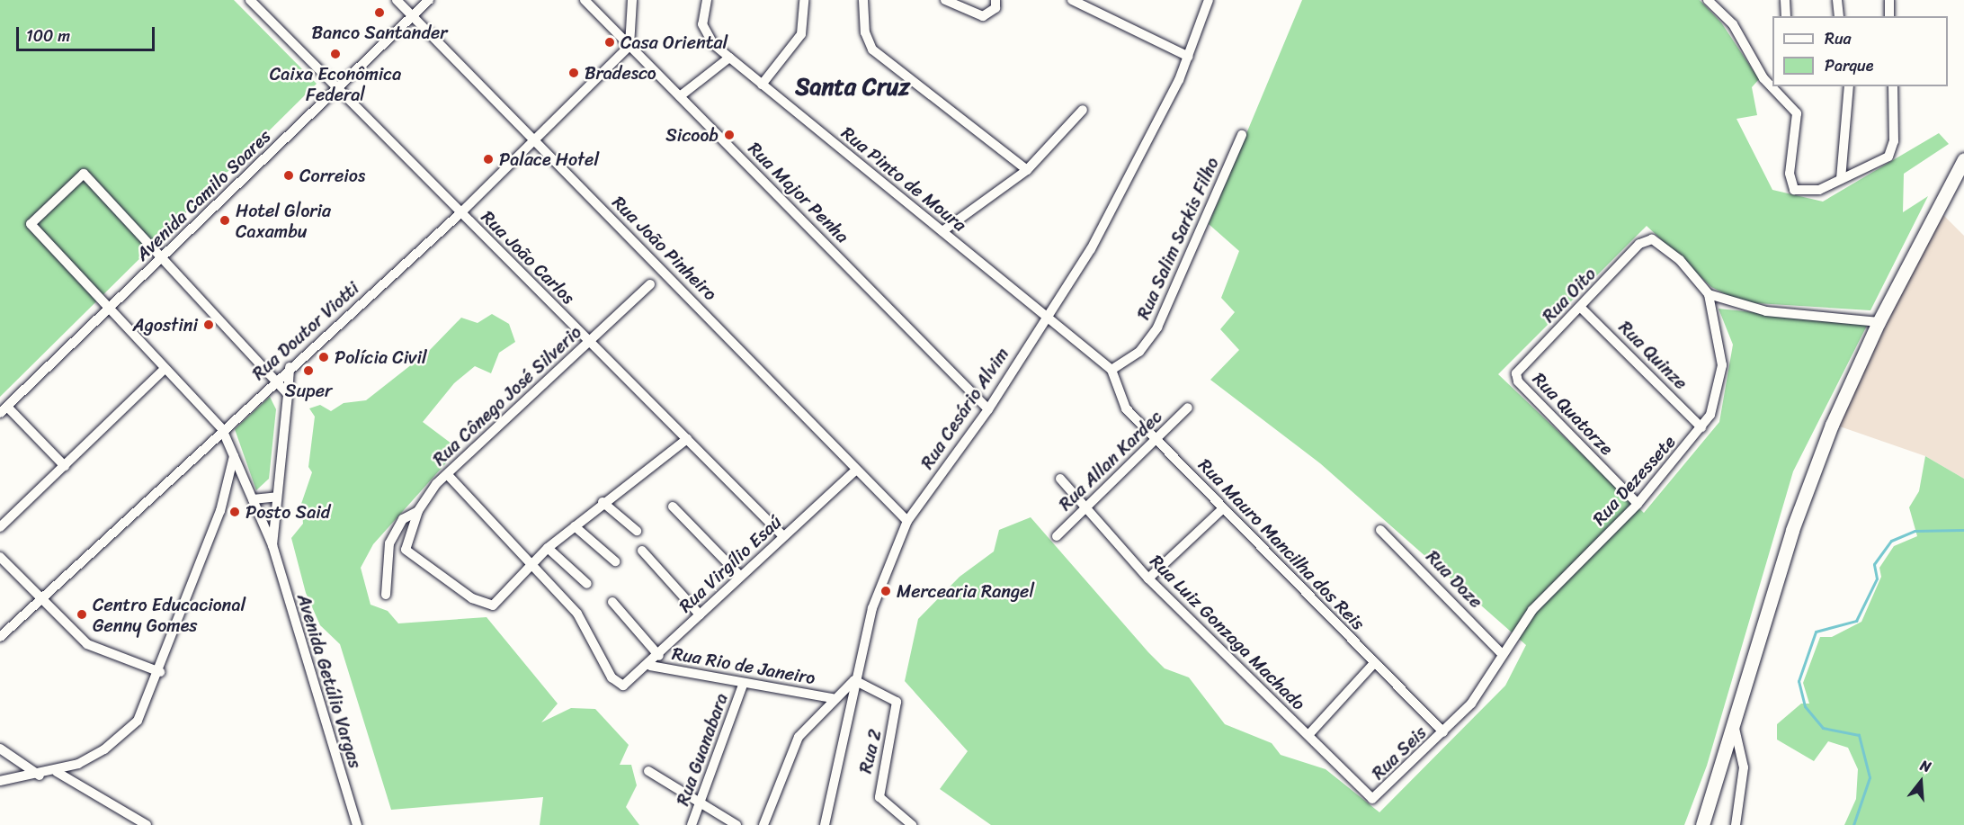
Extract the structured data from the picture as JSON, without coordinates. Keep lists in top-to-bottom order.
{
  "streets": {
    "street": [
      "Rua Pinto de Moura",
      "Rua Major Penha",
      "Avenida Camilo Soares",
      "Rua Salim Sarkis Filho",
      "Rua João Pinheiro",
      "Rua João Carlos",
      "Rua Oito",
      "Rua Doutor Viotti",
      "Rua Quinze",
      "Rua Cônego José Silverio",
      "Rua Cesário Alvim",
      "Rua Quatorze",
      "Rua Allan Kardec",
      "Rua Dezessete",
      "Rua Mauro Mancilha dos Reis",
      "Rua Virgílio Esaú",
      "Rua Doze",
      "Rua Luiz Gonzaga Machado",
      "Rua Rio de Janeiro",
      "Avenida Getúlio Vargas",
      "Rua Guanabara",
      "Rua 2",
      "Rua Seis"
    ]
  },
  "crossings": [
    ["Rua Pinto de Moura", "Rua Salim Sarkis Filho"],
    ["Rua Pinto de Moura", "Rua Cesário Alvim"],
    ["Rua Pinto de Moura", "Rua Mauro Mancilha dos Reis"],
    ["Rua Major Penha", "Rua Doutor Viotti"],
    ["Rua Major Penha", "Rua Cesário Alvim"],
    ["Avenida Camilo Soares", "Rua João Pinheiro"],
    ["Avenida Camilo Soares", "Rua João Carlos"],
    ["Rua Salim Sarkis Filho", "Rua Mauro Mancilha dos Reis"],
    ["Rua João Pinheiro", "Rua Doutor Viotti"],
    ["Rua João Pinheiro", "Rua Cesário Alvim"],
    ["Rua João Pinheiro", "Rua Virgílio Esaú"],
    ["Rua João Carlos", "Rua Doutor Viotti"],
    ["Rua João Carlos", "Rua Cônego José Silverio"],
    ["Rua João Carlos", "Rua Virgílio Esaú"],
    ["Rua Oito", "Rua Quinze"],
    ["Rua Oito", "Rua Quatorze"],
    ["Rua Oito", "Rua Dezessete"],
    ["Rua Quinze", "Rua Dezessete"],
    ["Rua Cônego José Silverio", "Rua Virgílio Esaú"],
    ["Rua Cesário Alvim", "Rua 2"],
    ["Rua Quatorze", "Rua Dezessete"],
    ["Rua Allan Kardec", "Rua Mauro Mancilha dos Reis"],
    ["Rua Allan Kardec", "Rua Luiz Gonzaga Machado"],
    ["Rua Dezessete", "Rua Mauro Mancilha dos Reis"],
    ["Rua Dezessete", "Rua Doze"],
    ["Rua Dezessete", "Rua Seis"],
    ["Rua Mauro Mancilha dos Reis", "Rua Seis"],
    ["Rua Virgílio Esaú", "Rua Rio de Janeiro"],
    ["Rua Luiz Gonzaga Machado", "Rua Seis"],
    ["Rua Rio de Janeiro", "Rua Guanabara"]
  ],
  "districts": ["Santa Cruz"],
  "places": [
    "Banco Santander",
    "Casa Oriental",
    "Caixa Econômica Federal",
    "Bradesco",
    "Sicoob",
    "Palace Hotel",
    "Correios",
    "Hotel Gloria Caxambu",
    "Agostini",
    "Polícia Civil",
    "Super",
    "Posto Said",
    "Mercearia Rangel",
    "Centro Educacional Genny Gomes"
  ],
  "legend": ["Rua", "Parque"],
  "scale_bar": "100 m",
  "north": "top"
}
